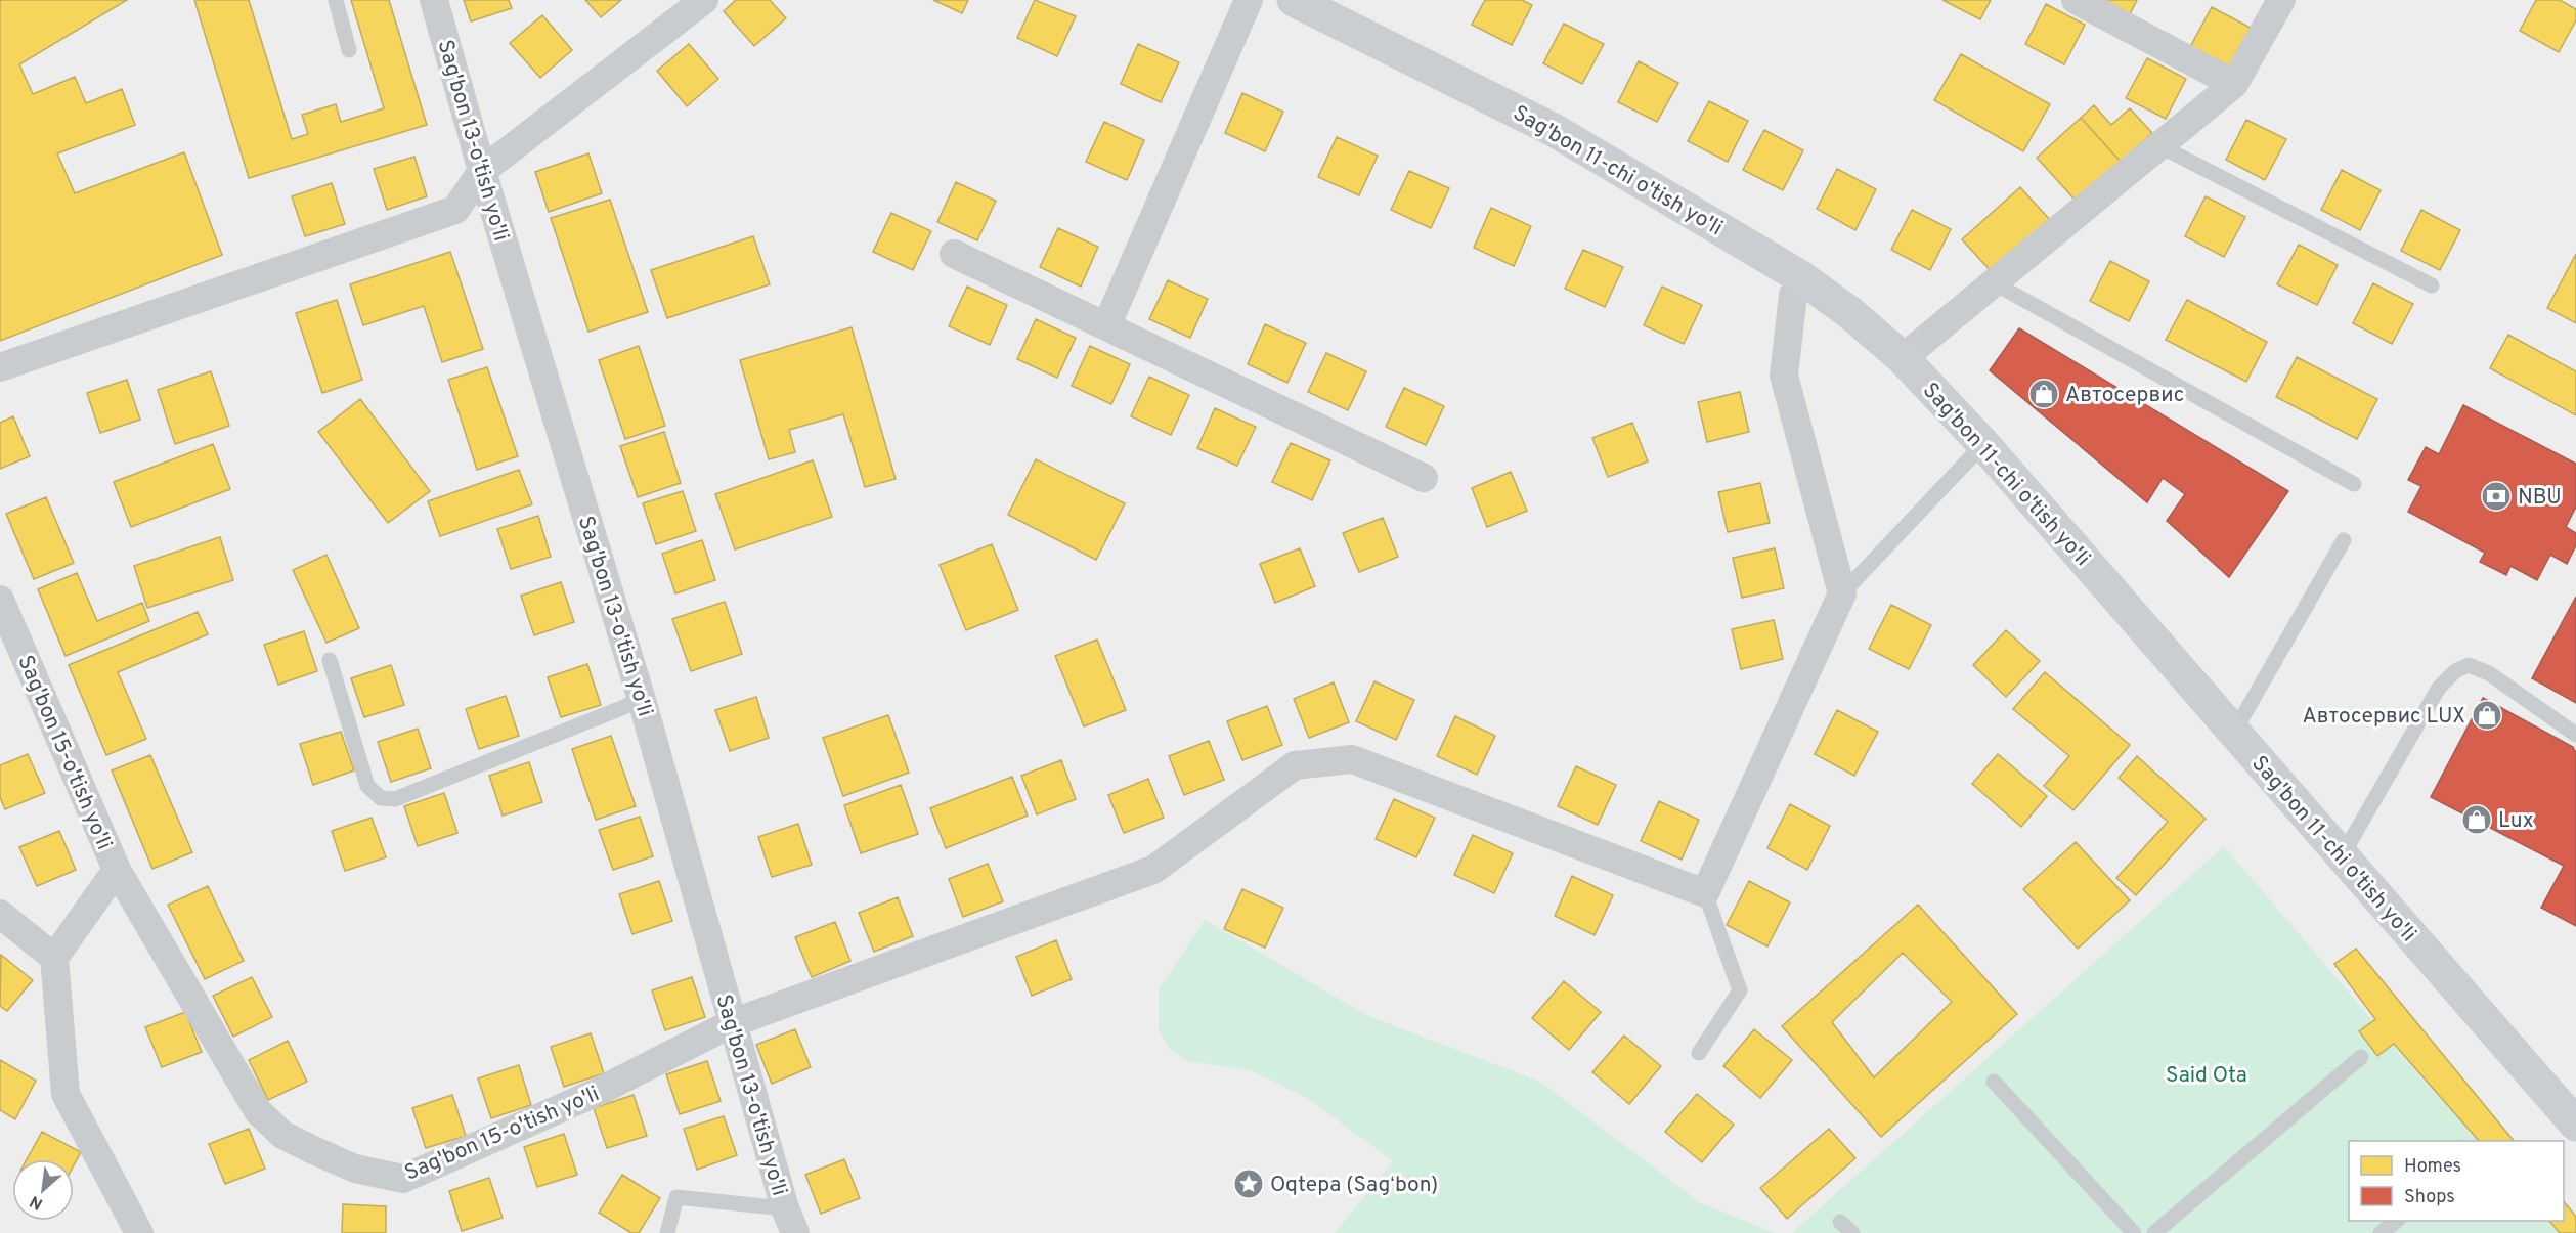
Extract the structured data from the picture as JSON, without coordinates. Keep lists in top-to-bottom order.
{
  "streets": {
    "main road": ["Sag'bon 11-chi o'tish yo'li"],
    "street": ["Sag'bon 13-o'tish yo'li", "Sag'bon 15-o'tish yo'li"]
  },
  "crossings": [
    ["Sag'bon 13-o'tish yo'li", "Sag'bon 15-o'tish yo'li"]
  ],
  "parks": ["Said Ota"],
  "places": {
    "shop": ["Автосервис", "Автосервис LUX", "Lux"],
    "bank": ["NBU"],
    "place": ["Oqtepa (Sagʻbon)"]
  },
  "legend": ["Homes", "Shops"],
  "north": "bottom left"
}
